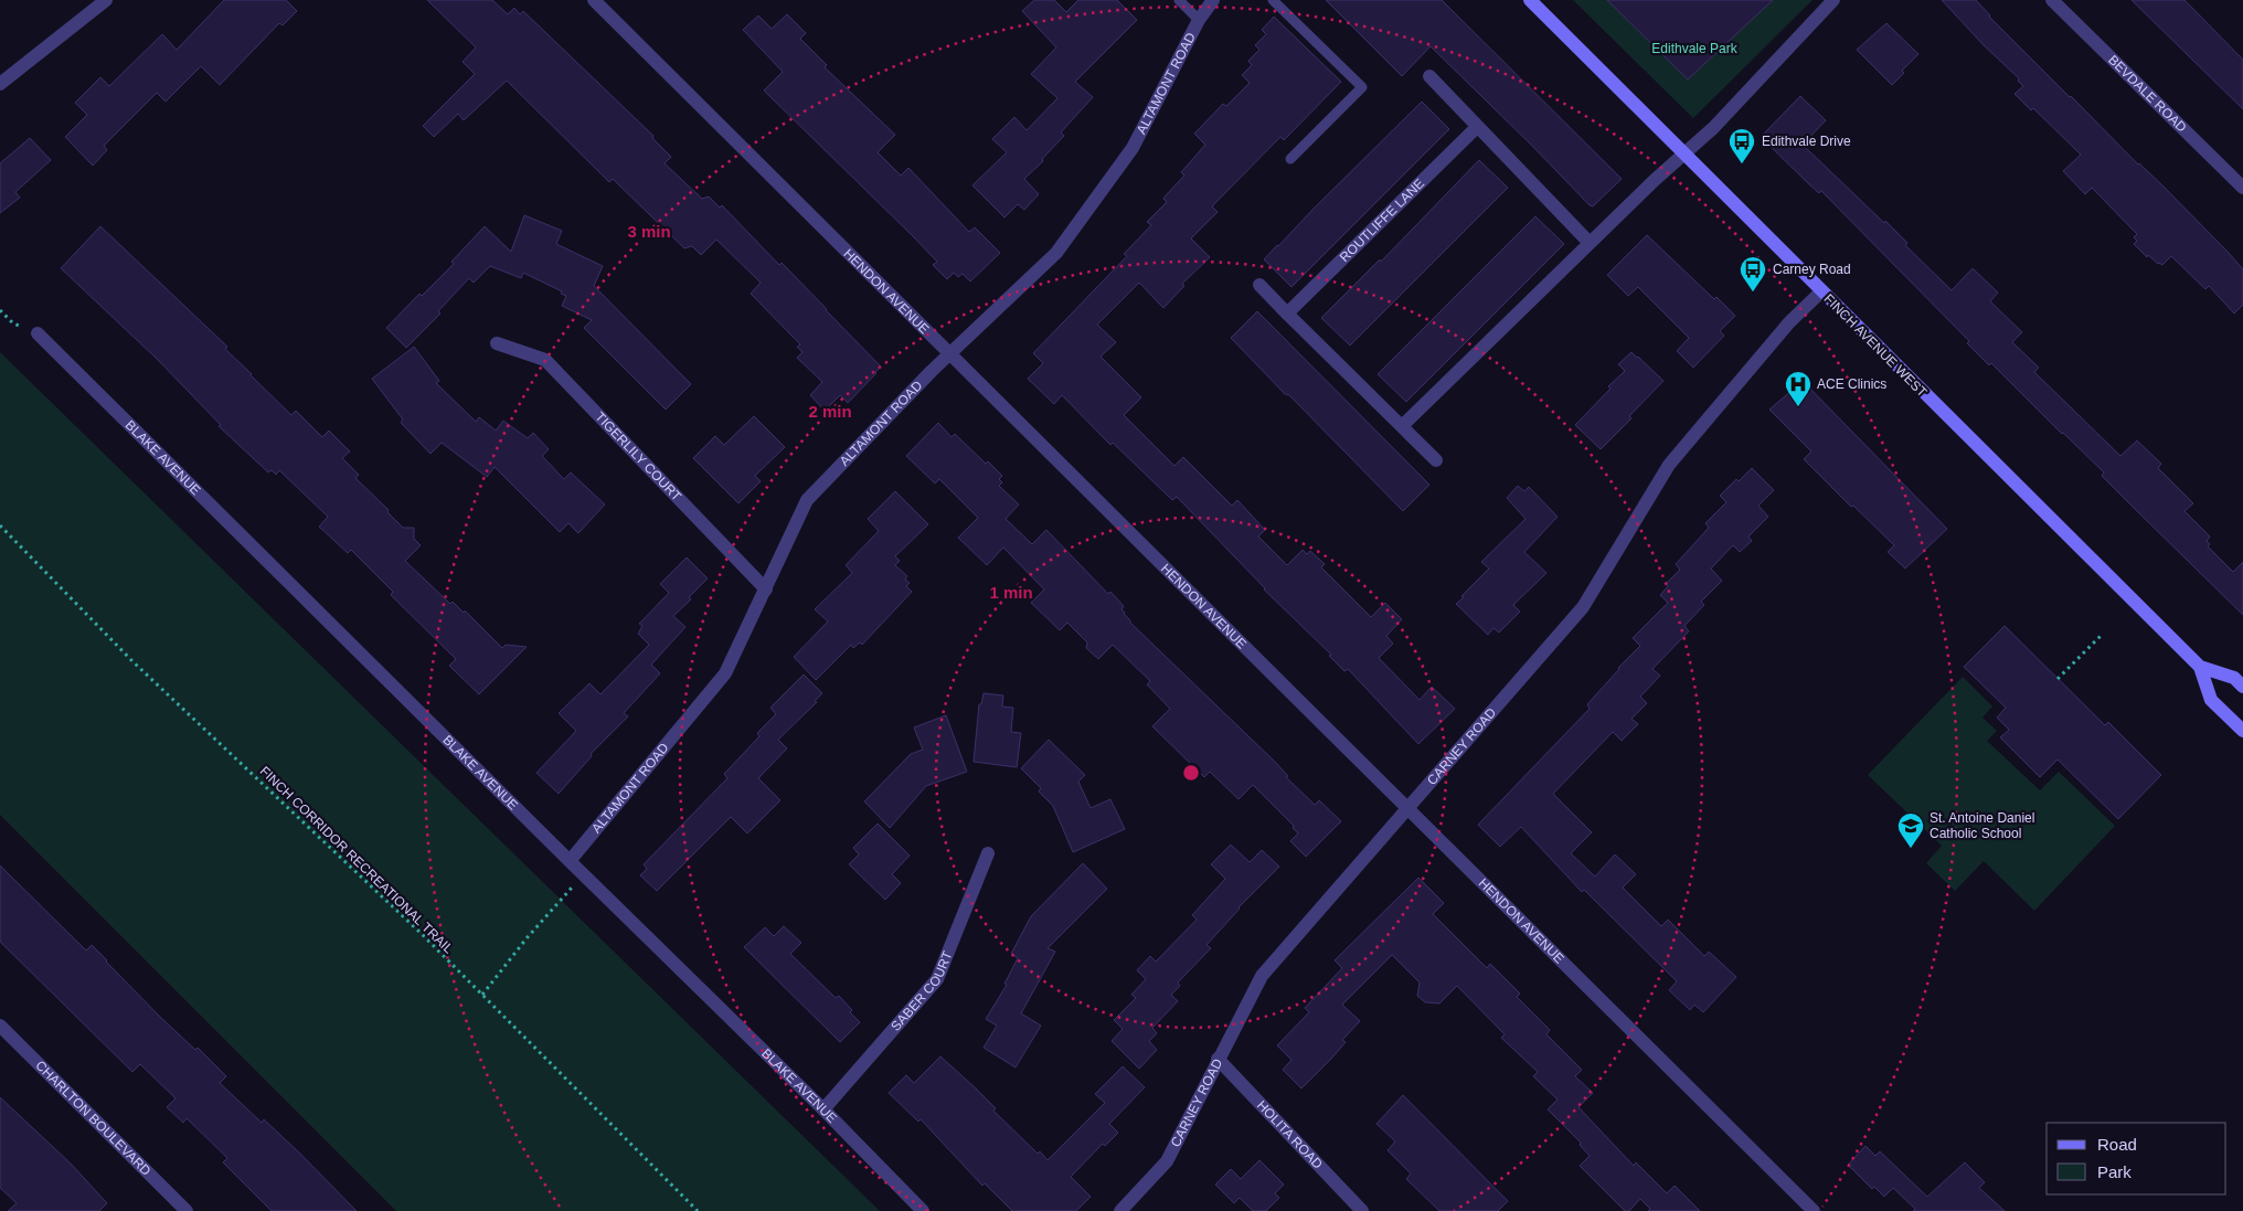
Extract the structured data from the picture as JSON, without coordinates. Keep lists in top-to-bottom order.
{
  "streets": {
    "main road": ["FINCH AVENUE WEST"],
    "street": [
      "ALTAMONT ROAD",
      "BEVDALE ROAD",
      "ROUTLIFFE LANE",
      "HENDON AVENUE",
      "TIGERLILY COURT",
      "BLAKE AVENUE",
      "CARNEY ROAD",
      "SABER COURT",
      "CHARLTON BOULEVARD",
      "HOLITA ROAD"
    ],
    "path": ["FINCH CORRIDOR RECREATIONAL TRAIL"]
  },
  "crossings": [
    ["ALTAMONT ROAD", "HENDON AVENUE"],
    ["ALTAMONT ROAD", "TIGERLILY COURT"],
    ["ALTAMONT ROAD", "BLAKE AVENUE"],
    ["HENDON AVENUE", "CARNEY ROAD"],
    ["FINCH AVENUE WEST", "CARNEY ROAD"],
    ["BLAKE AVENUE", "SABER COURT"],
    ["CARNEY ROAD", "HOLITA ROAD"]
  ],
  "parks": ["Edithvale Park"],
  "places": {
    "bus stop": ["Edithvale Drive", "Carney Road"],
    "hospital": ["ACE Clinics"],
    "school or university": ["St. Antoine Daniel Catholic School"]
  },
  "legend": ["Road", "Park"],
  "rings": ["3 min", "2 min", "1 min"]
}
